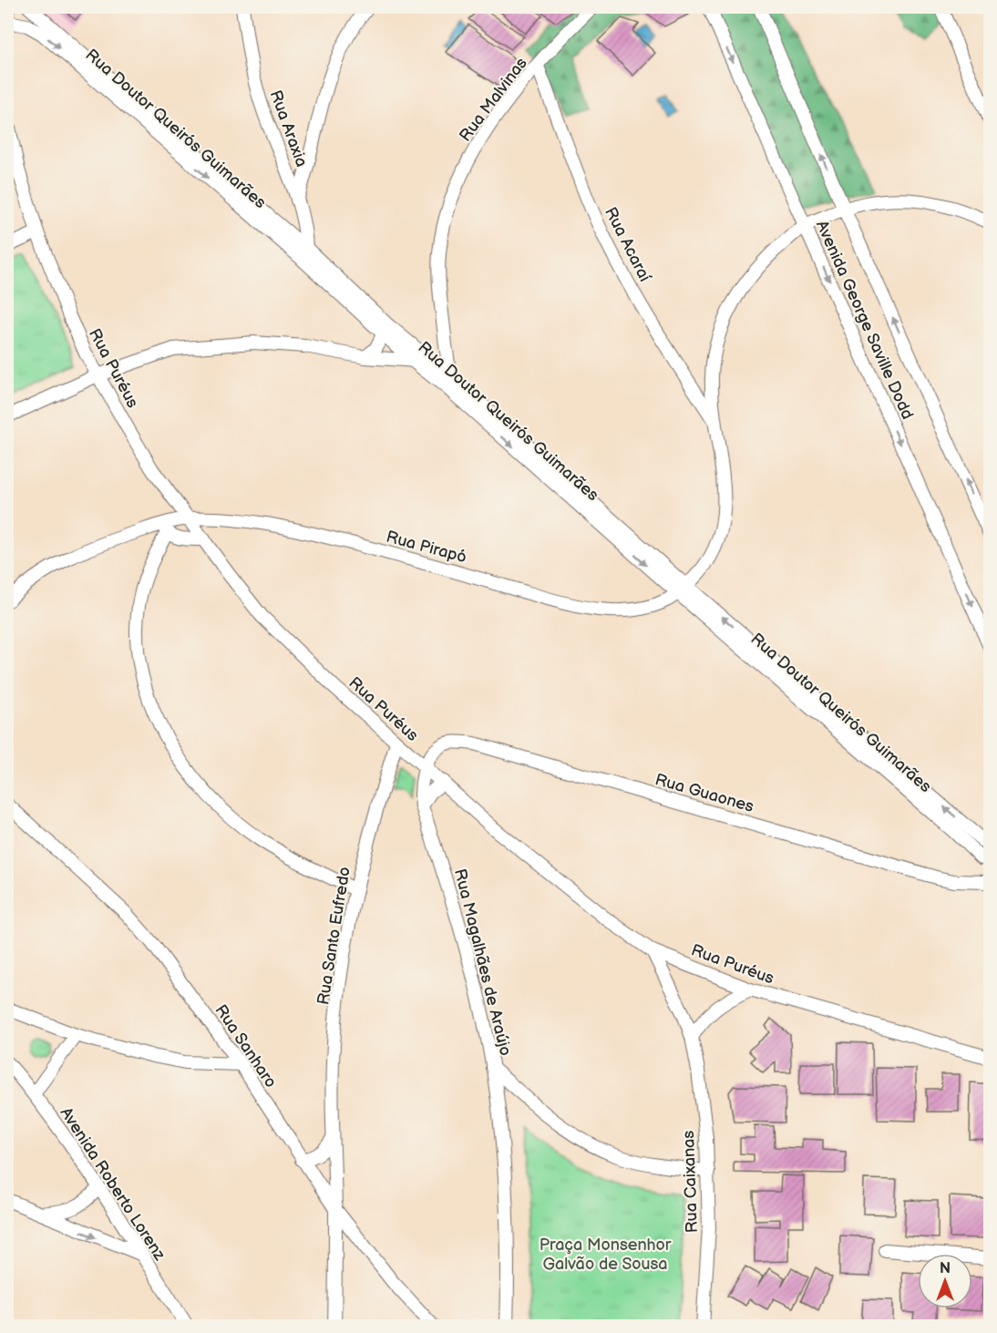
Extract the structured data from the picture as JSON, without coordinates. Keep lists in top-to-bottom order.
{
  "streets": {
    "street": [
      "Rua Malvinas",
      "Rua Doutor Queirós Guimarães",
      "Rua Araxia",
      "Rua Acaraí",
      "Avenida George Saville Dodd",
      "Rua Puréus",
      "Rua Pirapó",
      "Rua Guaones",
      "Rua Santo Eufredo",
      "Rua Magalhães de Araújo",
      "Rua Sanharo",
      "Rua Caixanas",
      "Avenida Roberto Lorenz"
    ]
  },
  "crossings": [
    ["Rua Malvinas", "Rua Doutor Queirós Guimarães"],
    ["Rua Malvinas", "Rua Acaraí"],
    ["Rua Doutor Queirós Guimarães", "Rua Araxia"],
    ["Rua Doutor Queirós Guimarães", "Rua Pirapó"],
    ["Rua Puréus", "Rua Pirapó"],
    ["Rua Puréus", "Rua Guaones"],
    ["Rua Puréus", "Rua Santo Eufredo"],
    ["Rua Puréus", "Rua Magalhães de Araújo"],
    ["Rua Puréus", "Rua Caixanas"],
    ["Rua Guaones", "Rua Magalhães de Araújo"],
    ["Rua Santo Eufredo", "Rua Sanharo"]
  ],
  "parks": ["Praça Monsenhor Galvão de Sousa"],
  "north": "top"
}
